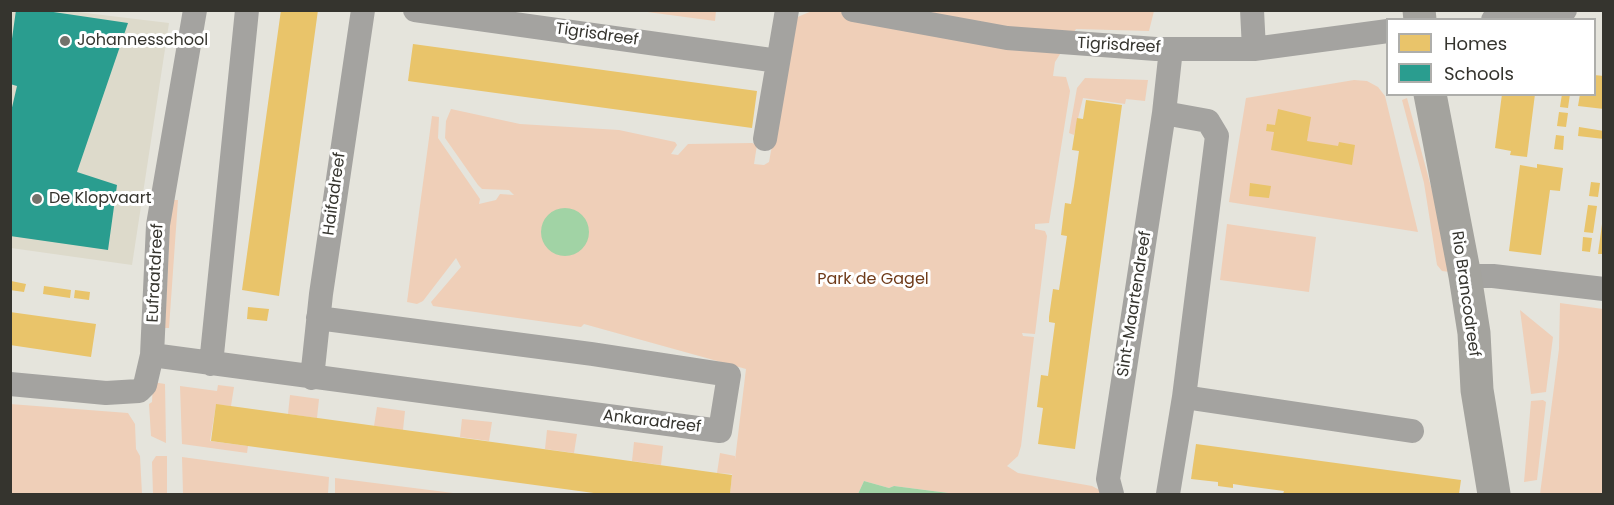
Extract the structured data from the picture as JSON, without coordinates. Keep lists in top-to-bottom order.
{
  "streets": {
    "street": [
      "Tigrisdreef",
      "Haifadreef",
      "Eufraatdreef",
      "Rio Brancodreef",
      "Sint-Maartendreef",
      "Ankaradreef"
    ]
  },
  "crossings": [
    ["Tigrisdreef", "Sint-Maartendreef"],
    ["Haifadreef", "Ankaradreef"],
    ["Eufraatdreef", "Ankaradreef"]
  ],
  "parks": ["Park de Gagel"],
  "places": ["Johannesschool", "De Klopvaart"],
  "legend": ["Homes", "Schools"]
}
